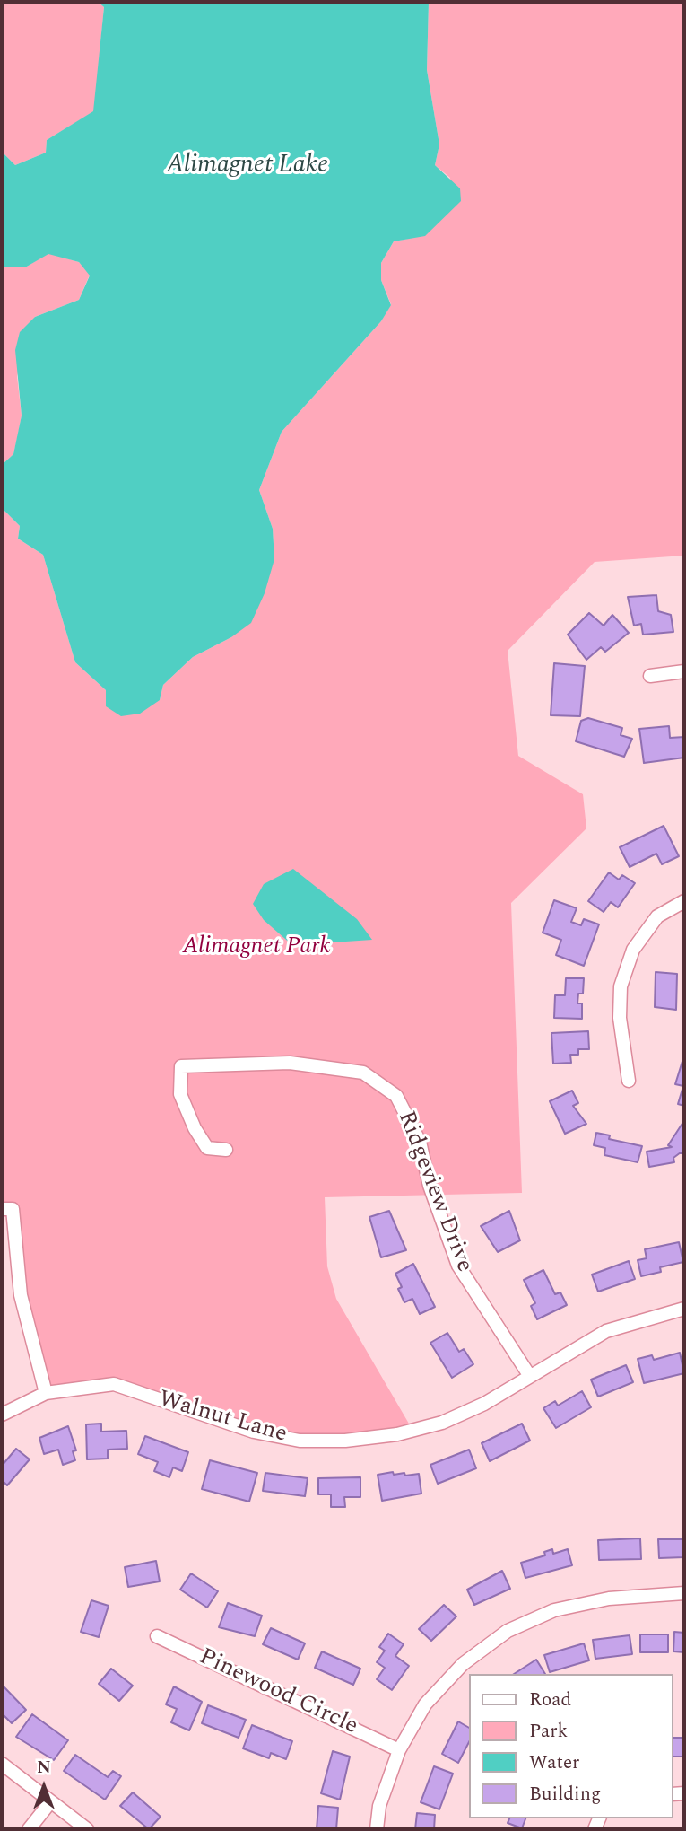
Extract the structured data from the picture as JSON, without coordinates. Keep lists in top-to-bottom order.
{
  "streets": {
    "street": ["Ridgeview Drive", "Walnut Lane", "Pinewood Circle"]
  },
  "crossings": [
    ["Ridgeview Drive", "Walnut Lane"]
  ],
  "water": ["Alimagnet Lake"],
  "parks": ["Alimagnet Park"],
  "legend": [
    "Road",
    "Park",
    "Water",
    "Building"
  ],
  "north": "top"
}
